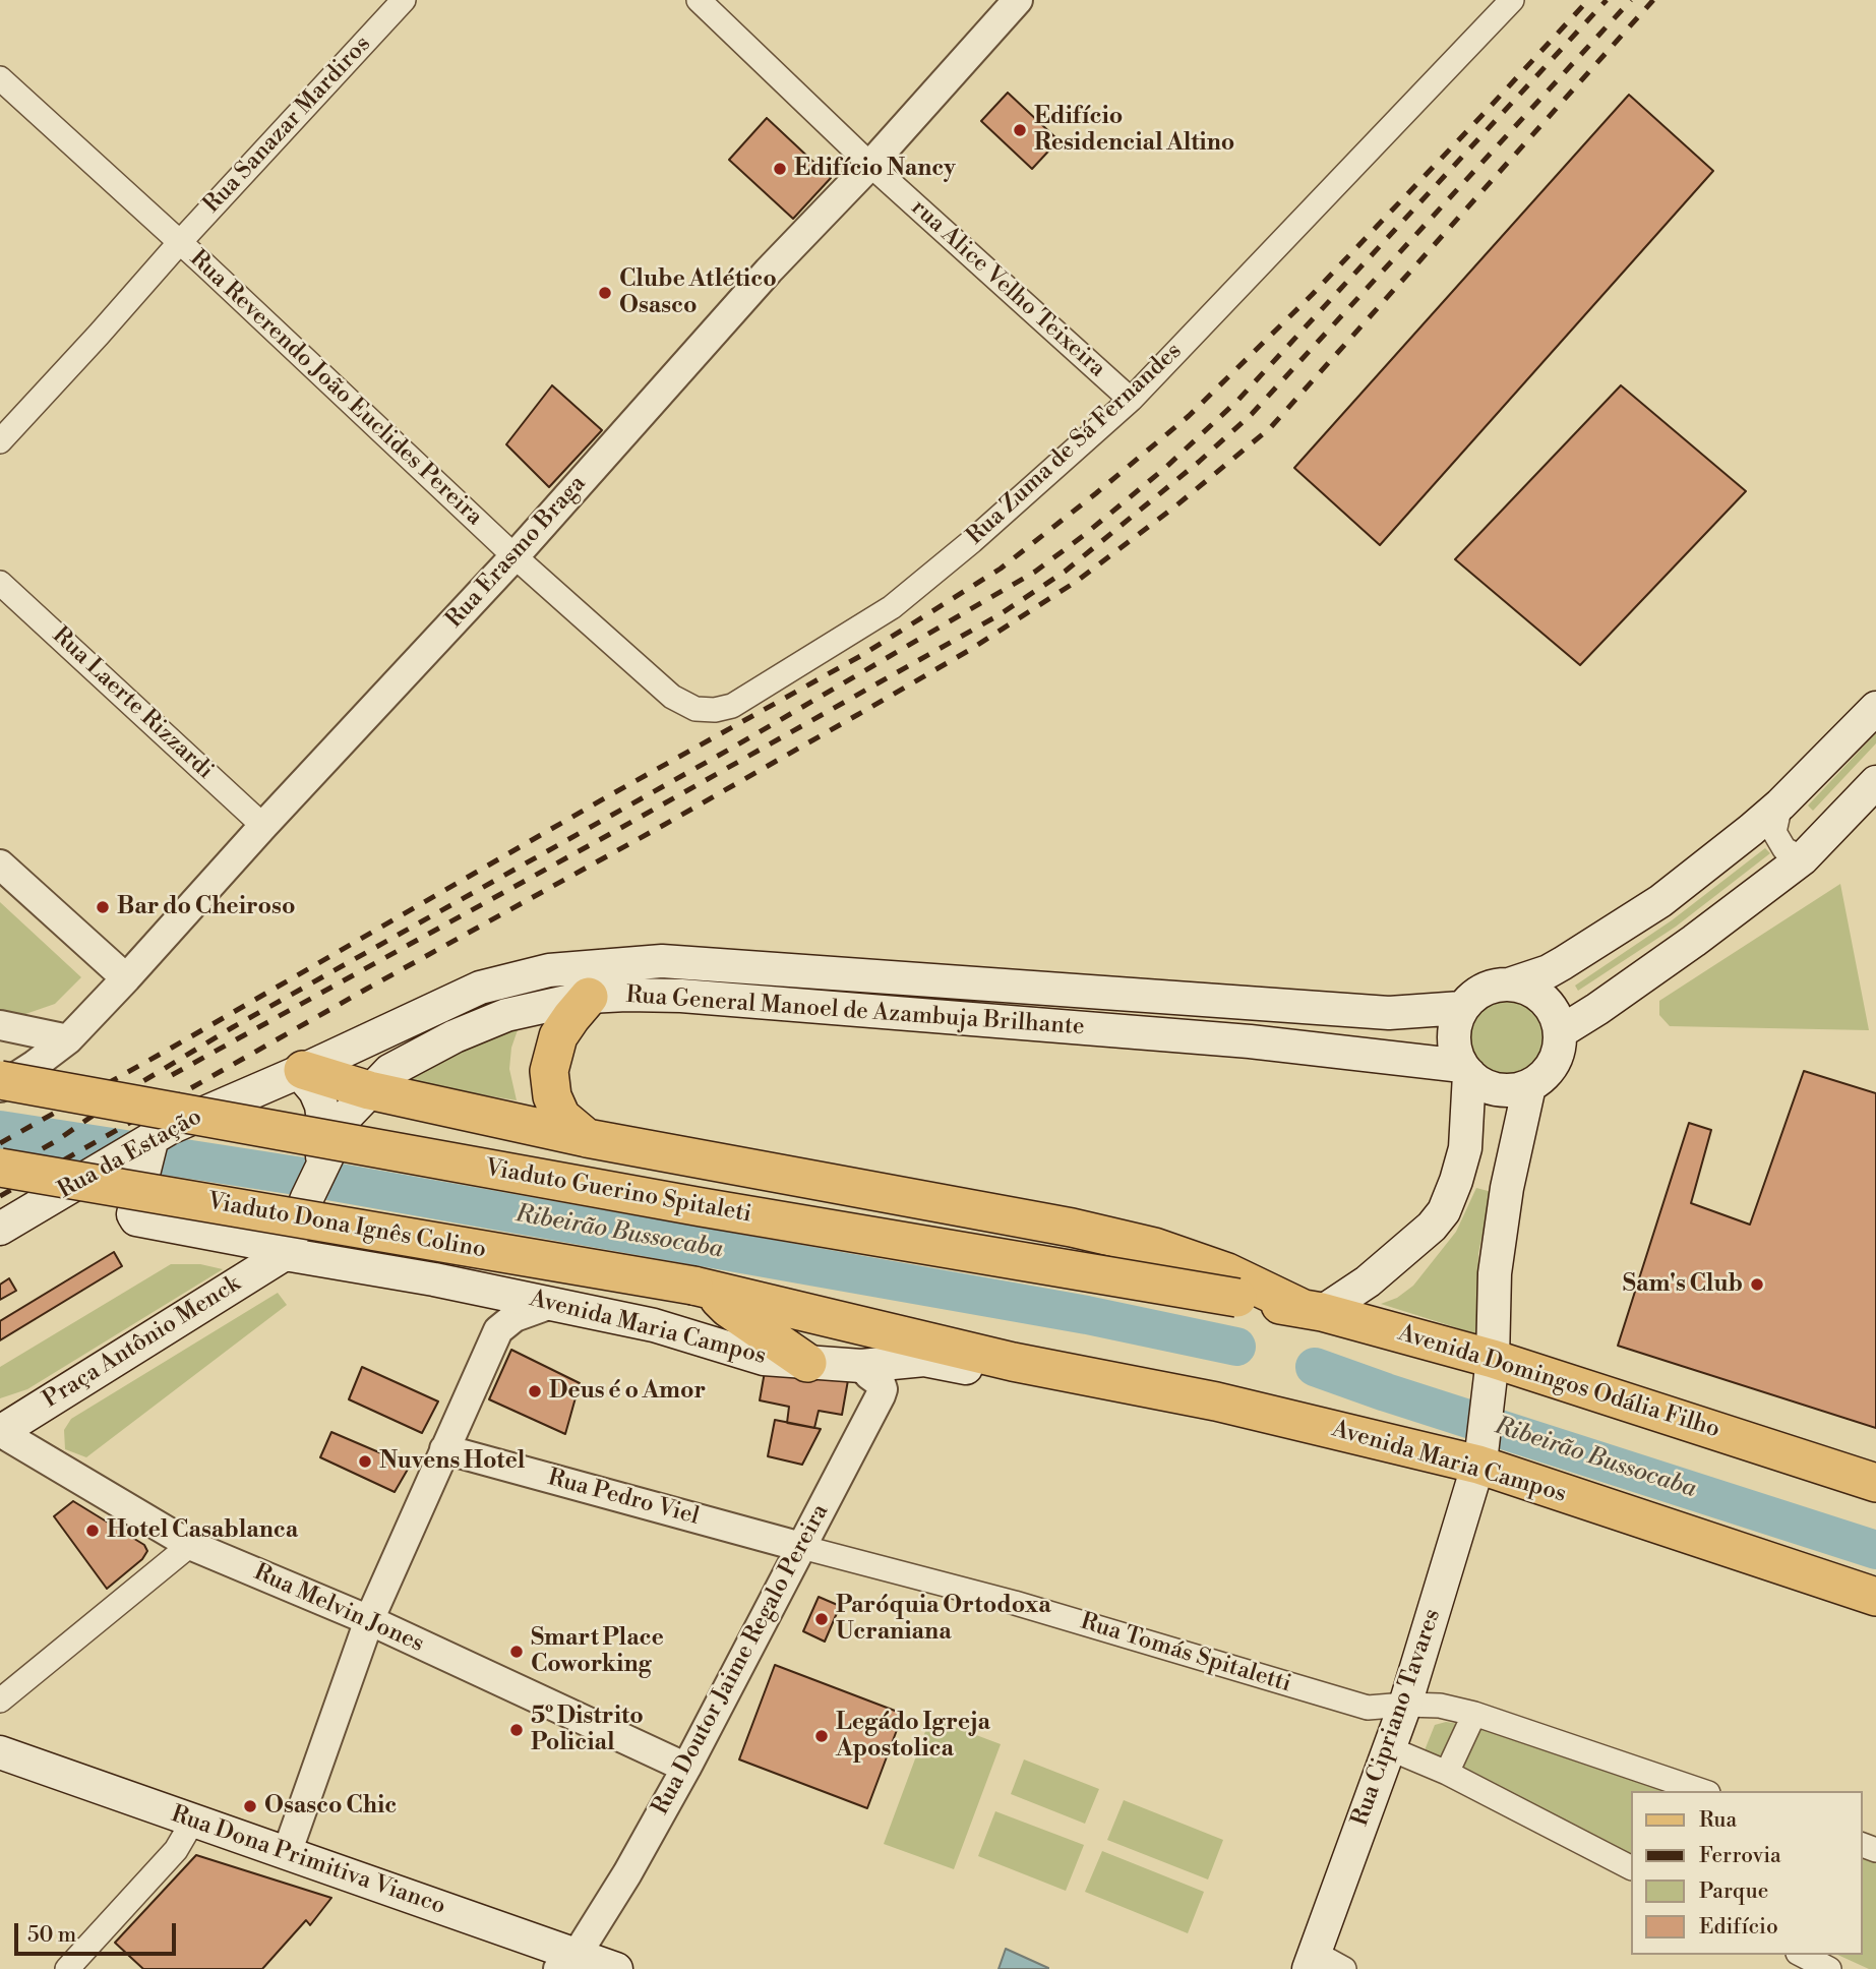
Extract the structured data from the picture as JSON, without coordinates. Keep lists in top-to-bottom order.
{
  "streets": {
    "main road": [
      "Rua General Manoel de Azambuja Brilhante",
      "Rua da Estação",
      "Viaduto Guerino Spitaleti",
      "Viaduto Dona Ignês Colino",
      "Avenida Maria Campos",
      "Praça Antônio Menck",
      "Avenida Domingos Odália Filho",
      "Rua Cipriano Tavares",
      "Rua Dona Primitiva Vianco"
    ],
    "street": [
      "Rua Sanazar Mardiros",
      "rua Alice Velho Teixeira",
      "Rua Reverendo João Euclides Pereira",
      "Rua Zuma de Sá Fernandes",
      "Rua Erasmo Braga",
      "Rua Laerte Rizzardi",
      "Rua Pedro Viel",
      "Rua Melvin Jones",
      "Rua Tomás Spitaletti",
      "Rua Doutor Jaime Regalo Pereira"
    ]
  },
  "crossings": [
    ["Rua Sanazar Mardiros", "Rua Reverendo João Euclides Pereira"],
    ["rua Alice Velho Teixeira", "Rua Zuma de Sá Fernandes"],
    ["rua Alice Velho Teixeira", "Rua Erasmo Braga"],
    ["Rua Reverendo João Euclides Pereira", "Rua Zuma de Sá Fernandes"],
    ["Rua Reverendo João Euclides Pereira", "Rua Erasmo Braga"],
    ["Rua Erasmo Braga", "Rua Laerte Rizzardi"],
    ["Rua General Manoel de Azambuja Brilhante", "Rua da Estação"],
    ["Rua General Manoel de Azambuja Brilhante", "Avenida Maria Campos"],
    ["Rua General Manoel de Azambuja Brilhante", "Praça Antônio Menck"],
    ["Rua General Manoel de Azambuja Brilhante", "Rua Cipriano Tavares"],
    ["Rua da Estação", "Avenida Maria Campos"],
    ["Viaduto Guerino Spitaleti", "Avenida Domingos Odália Filho"],
    ["Viaduto Dona Ignês Colino", "Avenida Maria Campos"],
    ["Avenida Maria Campos", "Praça Antônio Menck"],
    ["Avenida Maria Campos", "Rua Doutor Jaime Regalo Pereira"],
    ["Avenida Maria Campos", "Rua Cipriano Tavares"],
    ["Praça Antônio Menck", "Rua Melvin Jones"],
    ["Avenida Domingos Odália Filho", "Rua Cipriano Tavares"],
    ["Rua Pedro Viel", "Rua Tomás Spitaletti"],
    ["Rua Pedro Viel", "Rua Doutor Jaime Regalo Pereira"],
    ["Rua Melvin Jones", "Rua Doutor Jaime Regalo Pereira"],
    ["Rua Tomás Spitaletti", "Rua Doutor Jaime Regalo Pereira"],
    ["Rua Tomás Spitaletti", "Rua Cipriano Tavares"],
    ["Rua Doutor Jaime Regalo Pereira", "Rua Dona Primitiva Vianco"]
  ],
  "water": ["Ribeirão Bussocaba"],
  "places": [
    "Edifício Residencial Altino",
    "Edifício Nancy",
    "Clube Atlético Osasco",
    "Bar do Cheiroso",
    "Sam's Club",
    "Deus é o Amor",
    "Nuvens Hotel",
    "Hotel Casablanca",
    "Paróquia Ortodoxa Ucraniana",
    "Smart Place Coworking",
    "5º Distrito Policial",
    "Legádo Igreja Apostolica",
    "Osasco Chic"
  ],
  "legend": [
    "Rua",
    "Ferrovia",
    "Parque",
    "Edifício"
  ],
  "scale_bar": "50 m"
}
